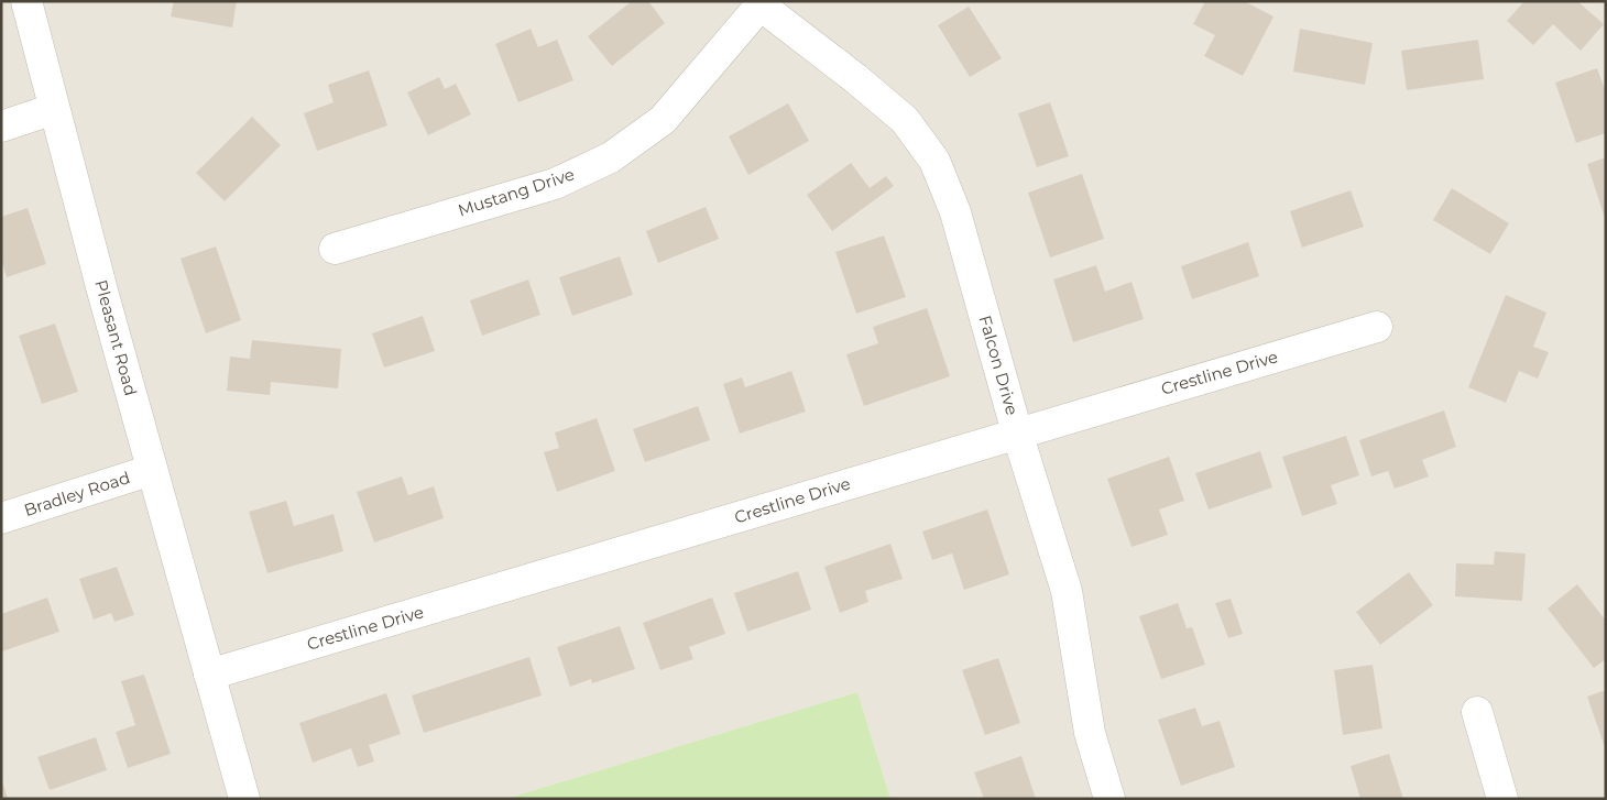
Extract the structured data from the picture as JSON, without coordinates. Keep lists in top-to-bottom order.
{
  "streets": {
    "street": [
      "Mustang Drive",
      "Pleasant Road",
      "Falcon Drive",
      "Crestline Drive",
      "Bradley Road"
    ]
  },
  "crossings": [
    ["Mustang Drive", "Falcon Drive"],
    ["Pleasant Road", "Crestline Drive"],
    ["Pleasant Road", "Bradley Road"],
    ["Falcon Drive", "Crestline Drive"]
  ]
}
